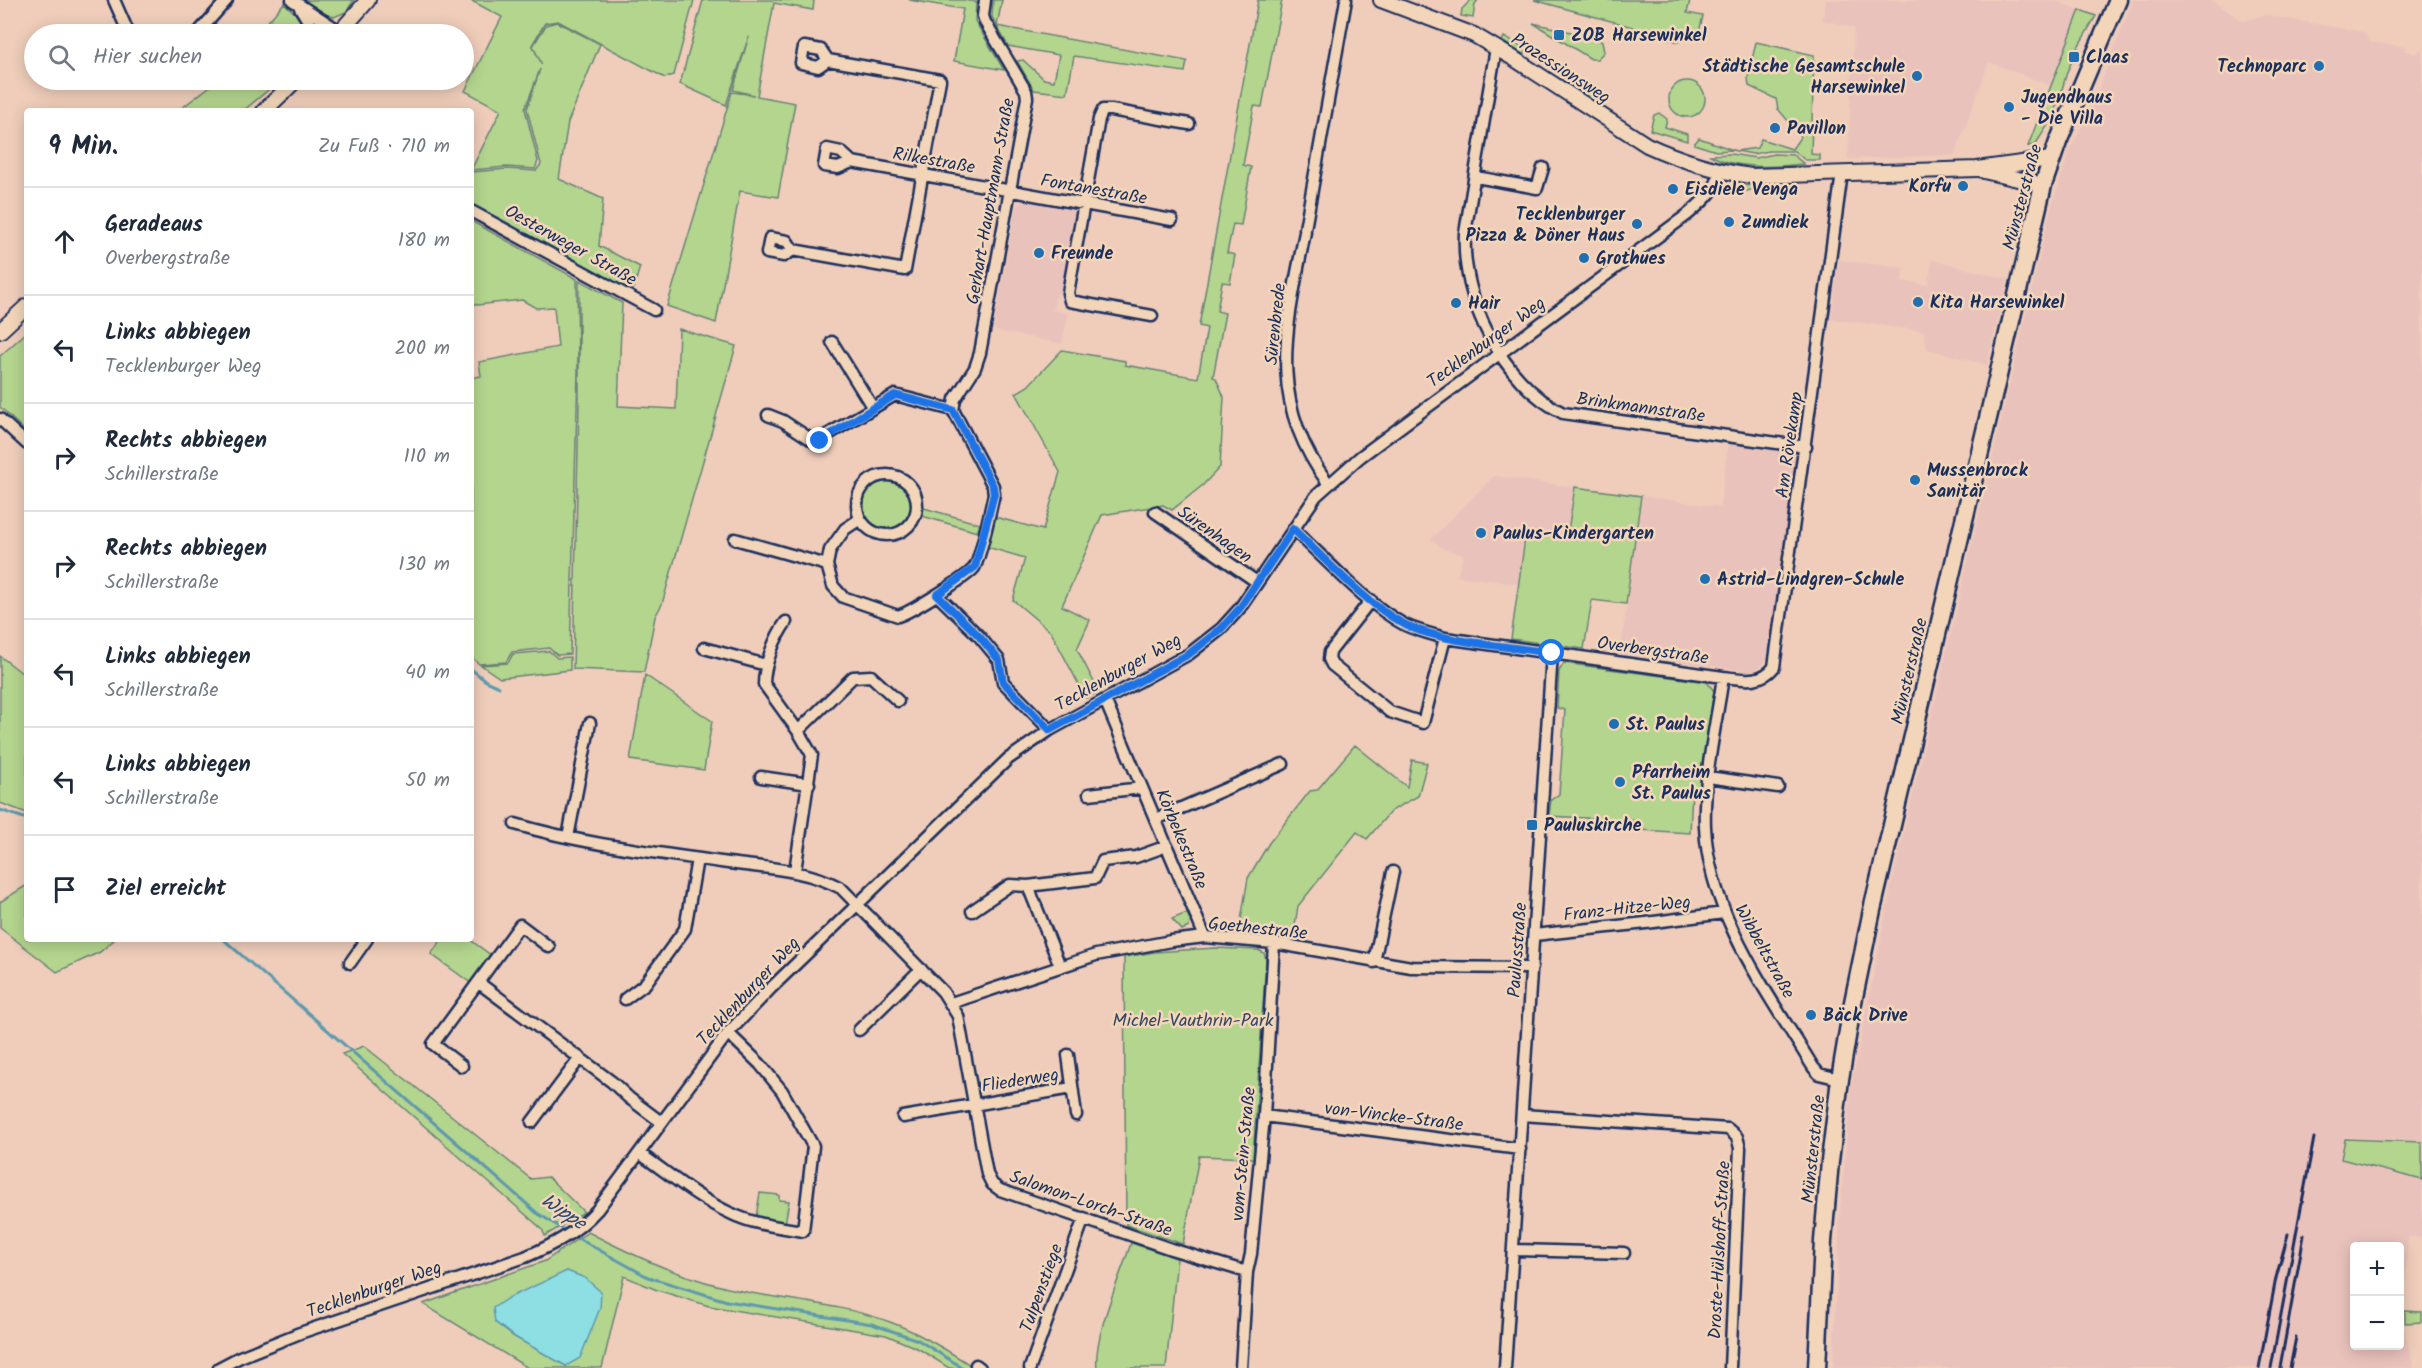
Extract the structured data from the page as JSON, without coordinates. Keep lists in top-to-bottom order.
{
  "streets": {
    "main road": ["Münsterstraße"],
    "street": [
      "Prozessionsweg",
      "Rilkestraße",
      "Fontanestraße",
      "Gerhart-Hauptmann-Straße",
      "Oesterweger Straße",
      "Sürenbrede",
      "Tecklenburger Weg",
      "Brinkmannstraße",
      "Am Rövekamp",
      "Sürenhagen",
      "Overbergstraße",
      "Körbekestraße",
      "Franz-Hitze-Weg",
      "Goethestraße",
      "Paulusstraße",
      "Wibbeltstraße",
      "Fliederweg",
      "von-Vincke-Straße",
      "vom-Stein-Straße",
      "Salomon-Lorch-Straße",
      "Droste-Hülshoff-Straße",
      "Tulpenstiege"
    ]
  },
  "crossings": [
    ["Prozessionsweg", "Tecklenburger Weg"],
    ["Prozessionsweg", "Brinkmannstraße"],
    ["Rilkestraße", "Fontanestraße"],
    ["Rilkestraße", "Gerhart-Hauptmann-Straße"],
    ["Fontanestraße", "Gerhart-Hauptmann-Straße"],
    ["Münsterstraße", "Wibbeltstraße"],
    ["Sürenbrede", "Tecklenburger Weg"],
    ["Tecklenburger Weg", "Brinkmannstraße"],
    ["Tecklenburger Weg", "Sürenhagen"],
    ["Tecklenburger Weg", "Overbergstraße"],
    ["Tecklenburger Weg", "Körbekestraße"],
    ["Tecklenburger Weg", "Salomon-Lorch-Straße"],
    ["Brinkmannstraße", "Am Rövekamp"],
    ["Am Rövekamp", "Overbergstraße"],
    ["Am Rövekamp", "Wibbeltstraße"],
    ["Overbergstraße", "Paulusstraße"],
    ["Overbergstraße", "Wibbeltstraße"],
    ["Körbekestraße", "Goethestraße"],
    ["Franz-Hitze-Weg", "Paulusstraße"],
    ["Franz-Hitze-Weg", "Wibbeltstraße"],
    ["Goethestraße", "Paulusstraße"],
    ["Goethestraße", "vom-Stein-Straße"],
    ["Goethestraße", "Salomon-Lorch-Straße"],
    ["Paulusstraße", "von-Vincke-Straße"],
    ["Paulusstraße", "Droste-Hülshoff-Straße"],
    ["Fliederweg", "Salomon-Lorch-Straße"],
    ["von-Vincke-Straße", "vom-Stein-Straße"],
    ["vom-Stein-Straße", "Salomon-Lorch-Straße"],
    ["Salomon-Lorch-Straße", "Tulpenstiege"]
  ],
  "water": ["Wippe"],
  "parks": ["Michel-Vauthrin-Park"],
  "places": {
    "transit": ["ZOB Harsewinkel", "Claas", "Pauluskirche"],
    "other": [
      "Technoparc",
      "Städtische Gesamtschule Harsewinkel",
      "Jugendhaus - Die Villa",
      "Pavillon",
      "Korfu",
      "Eisdiele Venga",
      "Zumdiek",
      "Tecklenburger Pizza & Döner Haus",
      "Freunde",
      "Grothues",
      "Kita Harsewinkel",
      "Hair",
      "Mussenbrock Sanitär",
      "Paulus-Kindergarten",
      "Astrid-Lindgren-Schule",
      "St. Paulus",
      "Pfarrheim St. Paulus",
      "Bäck Drive"
    ]
  },
  "page": {
    "search": "Hier suchen",
    "heading": ["9 Min.", "Zu Fuß · 710 m"],
    "list": [
      ["Geradeaus", "Overbergstraße", "180 m"],
      ["Links abbiegen", "Tecklenburger Weg", "200 m"],
      ["Rechts abbiegen", "Schillerstraße", "110 m"],
      ["Rechts abbiegen", "Schillerstraße", "130 m"],
      ["Links abbiegen", "Schillerstraße", "40 m"],
      ["Links abbiegen", "Schillerstraße", "50 m"],
      "Ziel erreicht"
    ],
    "map_buttons": ["+", "−"]
  }
}
